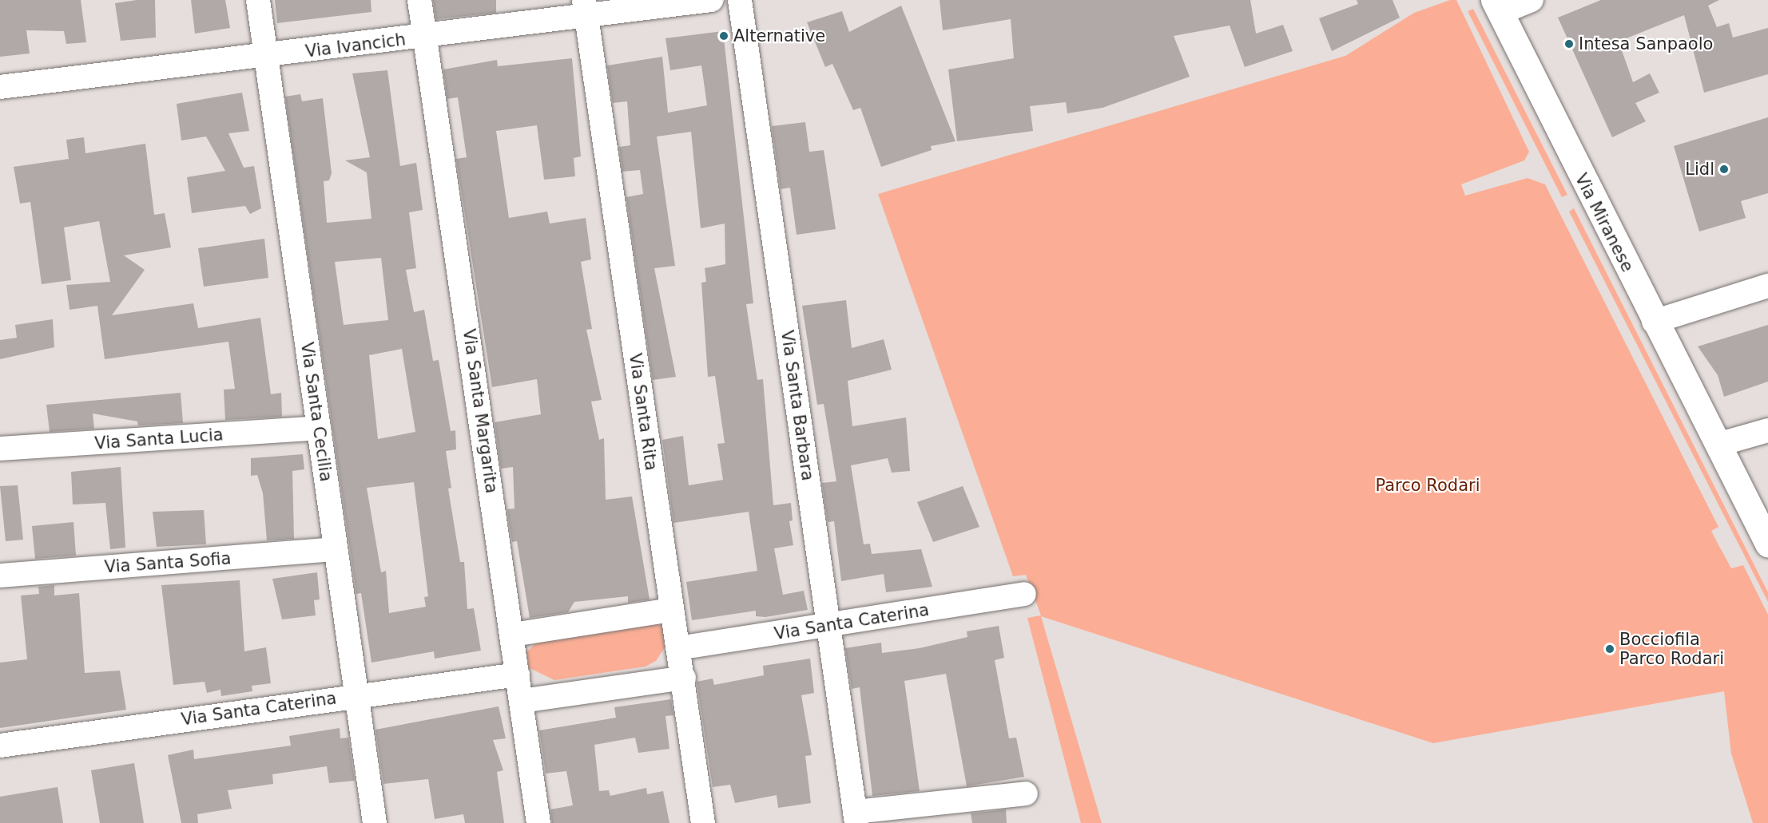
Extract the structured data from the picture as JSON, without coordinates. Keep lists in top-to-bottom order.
{
  "streets": {
    "street": [
      "Via Ivancich",
      "Via Miranese",
      "Via Santa Barbara",
      "Via Santa Margarita",
      "Via Santa Cecilia",
      "Via Santa Rita",
      "Via Santa Lucia",
      "Via Santa Sofia",
      "Via Santa Caterina"
    ]
  },
  "crossings": [
    ["Via Ivancich", "Via Santa Margarita"],
    ["Via Ivancich", "Via Santa Cecilia"],
    ["Via Ivancich", "Via Santa Rita"],
    ["Via Santa Barbara", "Via Santa Caterina"],
    ["Via Santa Margarita", "Via Santa Caterina"],
    ["Via Santa Cecilia", "Via Santa Lucia"],
    ["Via Santa Cecilia", "Via Santa Sofia"],
    ["Via Santa Cecilia", "Via Santa Caterina"],
    ["Via Santa Rita", "Via Santa Caterina"]
  ],
  "parks": ["Parco Rodari"],
  "places": [
    "Alternative",
    "Intesa Sanpaolo",
    "Lidl",
    "Bocciofila Parco Rodari"
  ]
}
